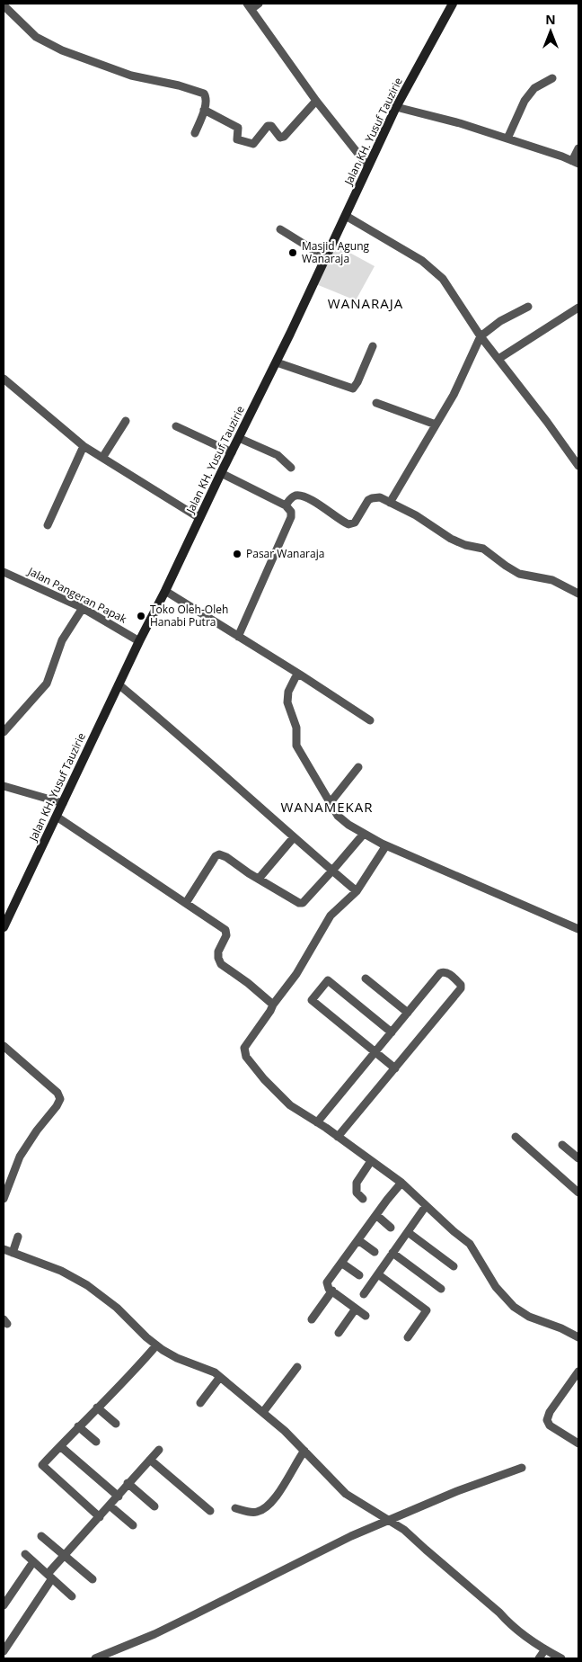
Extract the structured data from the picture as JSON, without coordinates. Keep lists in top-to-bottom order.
{
  "streets": {
    "main road": ["Jalan KH. Yusuf Tauzirie"],
    "street": ["Jalan Pangeran Papak"]
  },
  "crossings": [
    ["Jalan KH. Yusuf Tauzirie", "Jalan Pangeran Papak"]
  ],
  "districts": ["WANARAJA", "WANAMEKAR"],
  "places": ["Masjid Agung Wanaraja", "Pasar Wanaraja", "Toko Oleh-Oleh Hanabi Putra"],
  "north": "top"
}
